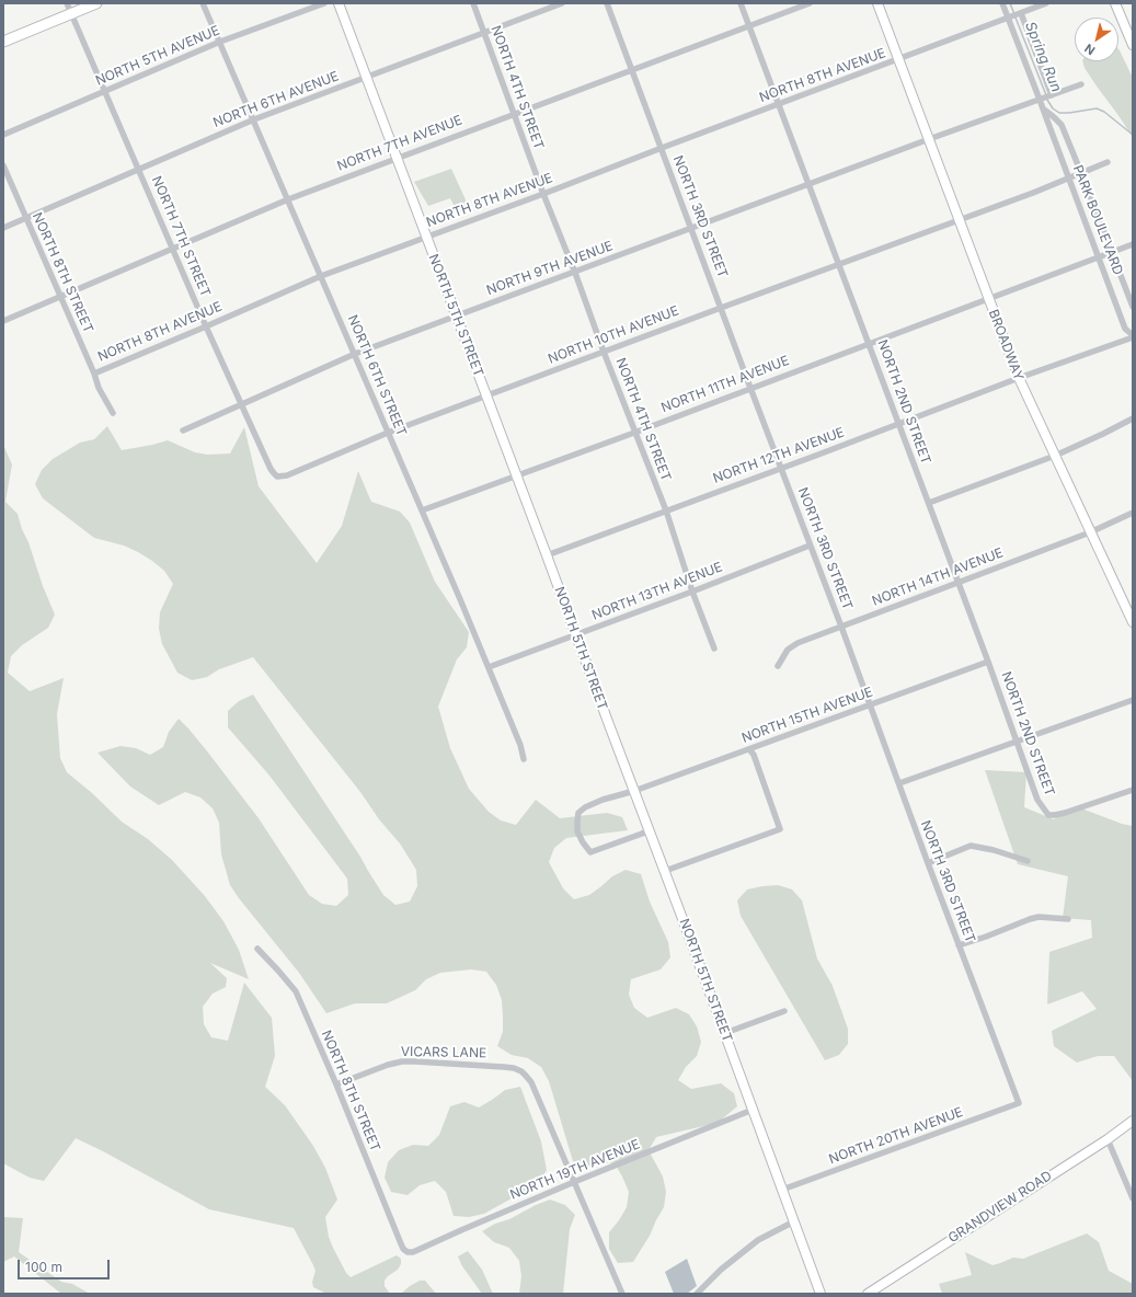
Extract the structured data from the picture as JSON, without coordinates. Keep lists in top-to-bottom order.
{
  "streets": {
    "street": [
      "NORTH 5TH AVENUE",
      "NORTH 8TH AVENUE",
      "NORTH 4TH STREET",
      "NORTH 6TH AVENUE",
      "NORTH 7TH AVENUE",
      "NORTH 3RD STREET",
      "PARK BOULEVARD",
      "NORTH 7TH STREET",
      "NORTH 9TH AVENUE",
      "NORTH 8TH STREET",
      "NORTH 5TH STREET",
      "NORTH 10TH AVENUE",
      "BROADWAY",
      "NORTH 6TH STREET",
      "NORTH 11TH AVENUE",
      "NORTH 2ND STREET",
      "NORTH 12TH AVENUE",
      "NORTH 14TH AVENUE",
      "NORTH 13TH AVENUE",
      "NORTH 15TH AVENUE",
      "VICARS LANE",
      "NORTH 20TH AVENUE",
      "NORTH 19TH AVENUE",
      "GRANDVIEW ROAD"
    ]
  },
  "crossings": [
    ["NORTH 5TH AVENUE", "NORTH 7TH STREET"],
    ["NORTH 5TH AVENUE", "NORTH 6TH STREET"],
    ["NORTH 8TH AVENUE", "NORTH 4TH STREET"],
    ["NORTH 8TH AVENUE", "NORTH 3RD STREET"],
    ["NORTH 8TH AVENUE", "PARK BOULEVARD"],
    ["NORTH 8TH AVENUE", "NORTH 7TH STREET"],
    ["NORTH 8TH AVENUE", "NORTH 8TH STREET"],
    ["NORTH 8TH AVENUE", "NORTH 5TH STREET"],
    ["NORTH 8TH AVENUE", "BROADWAY"],
    ["NORTH 8TH AVENUE", "NORTH 6TH STREET"],
    ["NORTH 8TH AVENUE", "NORTH 2ND STREET"],
    ["NORTH 4TH STREET", "NORTH 6TH AVENUE"],
    ["NORTH 4TH STREET", "NORTH 7TH AVENUE"],
    ["NORTH 4TH STREET", "NORTH 9TH AVENUE"],
    ["NORTH 4TH STREET", "NORTH 10TH AVENUE"],
    ["NORTH 4TH STREET", "NORTH 11TH AVENUE"],
    ["NORTH 4TH STREET", "NORTH 12TH AVENUE"],
    ["NORTH 4TH STREET", "NORTH 13TH AVENUE"],
    ["NORTH 6TH AVENUE", "NORTH 7TH STREET"],
    ["NORTH 6TH AVENUE", "NORTH 8TH STREET"],
    ["NORTH 6TH AVENUE", "NORTH 5TH STREET"],
    ["NORTH 6TH AVENUE", "NORTH 6TH STREET"],
    ["NORTH 7TH AVENUE", "NORTH 3RD STREET"],
    ["NORTH 7TH AVENUE", "NORTH 7TH STREET"],
    ["NORTH 7TH AVENUE", "NORTH 8TH STREET"],
    ["NORTH 7TH AVENUE", "NORTH 5TH STREET"],
    ["NORTH 7TH AVENUE", "NORTH 6TH STREET"],
    ["NORTH 7TH AVENUE", "NORTH 2ND STREET"],
    ["NORTH 3RD STREET", "NORTH 9TH AVENUE"],
    ["NORTH 3RD STREET", "NORTH 10TH AVENUE"],
    ["NORTH 3RD STREET", "NORTH 11TH AVENUE"],
    ["NORTH 3RD STREET", "NORTH 12TH AVENUE"],
    ["NORTH 3RD STREET", "NORTH 14TH AVENUE"],
    ["NORTH 3RD STREET", "NORTH 13TH AVENUE"],
    ["NORTH 3RD STREET", "NORTH 15TH AVENUE"],
    ["NORTH 3RD STREET", "NORTH 20TH AVENUE"],
    ["PARK BOULEVARD", "NORTH 9TH AVENUE"],
    ["PARK BOULEVARD", "NORTH 10TH AVENUE"],
    ["PARK BOULEVARD", "NORTH 11TH AVENUE"],
    ["PARK BOULEVARD", "NORTH 12TH AVENUE"],
    ["NORTH 7TH STREET", "NORTH 9TH AVENUE"],
    ["NORTH 7TH STREET", "NORTH 10TH AVENUE"],
    ["NORTH 9TH AVENUE", "NORTH 5TH STREET"],
    ["NORTH 9TH AVENUE", "BROADWAY"],
    ["NORTH 9TH AVENUE", "NORTH 6TH STREET"],
    ["NORTH 9TH AVENUE", "NORTH 2ND STREET"],
    ["NORTH 8TH STREET", "VICARS LANE"],
    ["NORTH 8TH STREET", "NORTH 19TH AVENUE"],
    ["NORTH 5TH STREET", "NORTH 10TH AVENUE"],
    ["NORTH 5TH STREET", "NORTH 11TH AVENUE"],
    ["NORTH 5TH STREET", "NORTH 12TH AVENUE"],
    ["NORTH 5TH STREET", "NORTH 13TH AVENUE"],
    ["NORTH 5TH STREET", "NORTH 15TH AVENUE"],
    ["NORTH 5TH STREET", "NORTH 20TH AVENUE"],
    ["NORTH 5TH STREET", "NORTH 19TH AVENUE"],
    ["NORTH 10TH AVENUE", "BROADWAY"],
    ["NORTH 10TH AVENUE", "NORTH 6TH STREET"],
    ["NORTH 10TH AVENUE", "NORTH 2ND STREET"],
    ["BROADWAY", "NORTH 11TH AVENUE"],
    ["BROADWAY", "NORTH 12TH AVENUE"],
    ["BROADWAY", "NORTH 14TH AVENUE"],
    ["NORTH 6TH STREET", "NORTH 11TH AVENUE"],
    ["NORTH 6TH STREET", "NORTH 13TH AVENUE"],
    ["NORTH 11TH AVENUE", "NORTH 2ND STREET"],
    ["NORTH 2ND STREET", "NORTH 12TH AVENUE"],
    ["NORTH 2ND STREET", "NORTH 14TH AVENUE"],
    ["NORTH 2ND STREET", "NORTH 15TH AVENUE"],
    ["VICARS LANE", "NORTH 19TH AVENUE"]
  ],
  "water": ["Spring Run"],
  "scale_bar": "100 m",
  "north": "bottom left"
}
